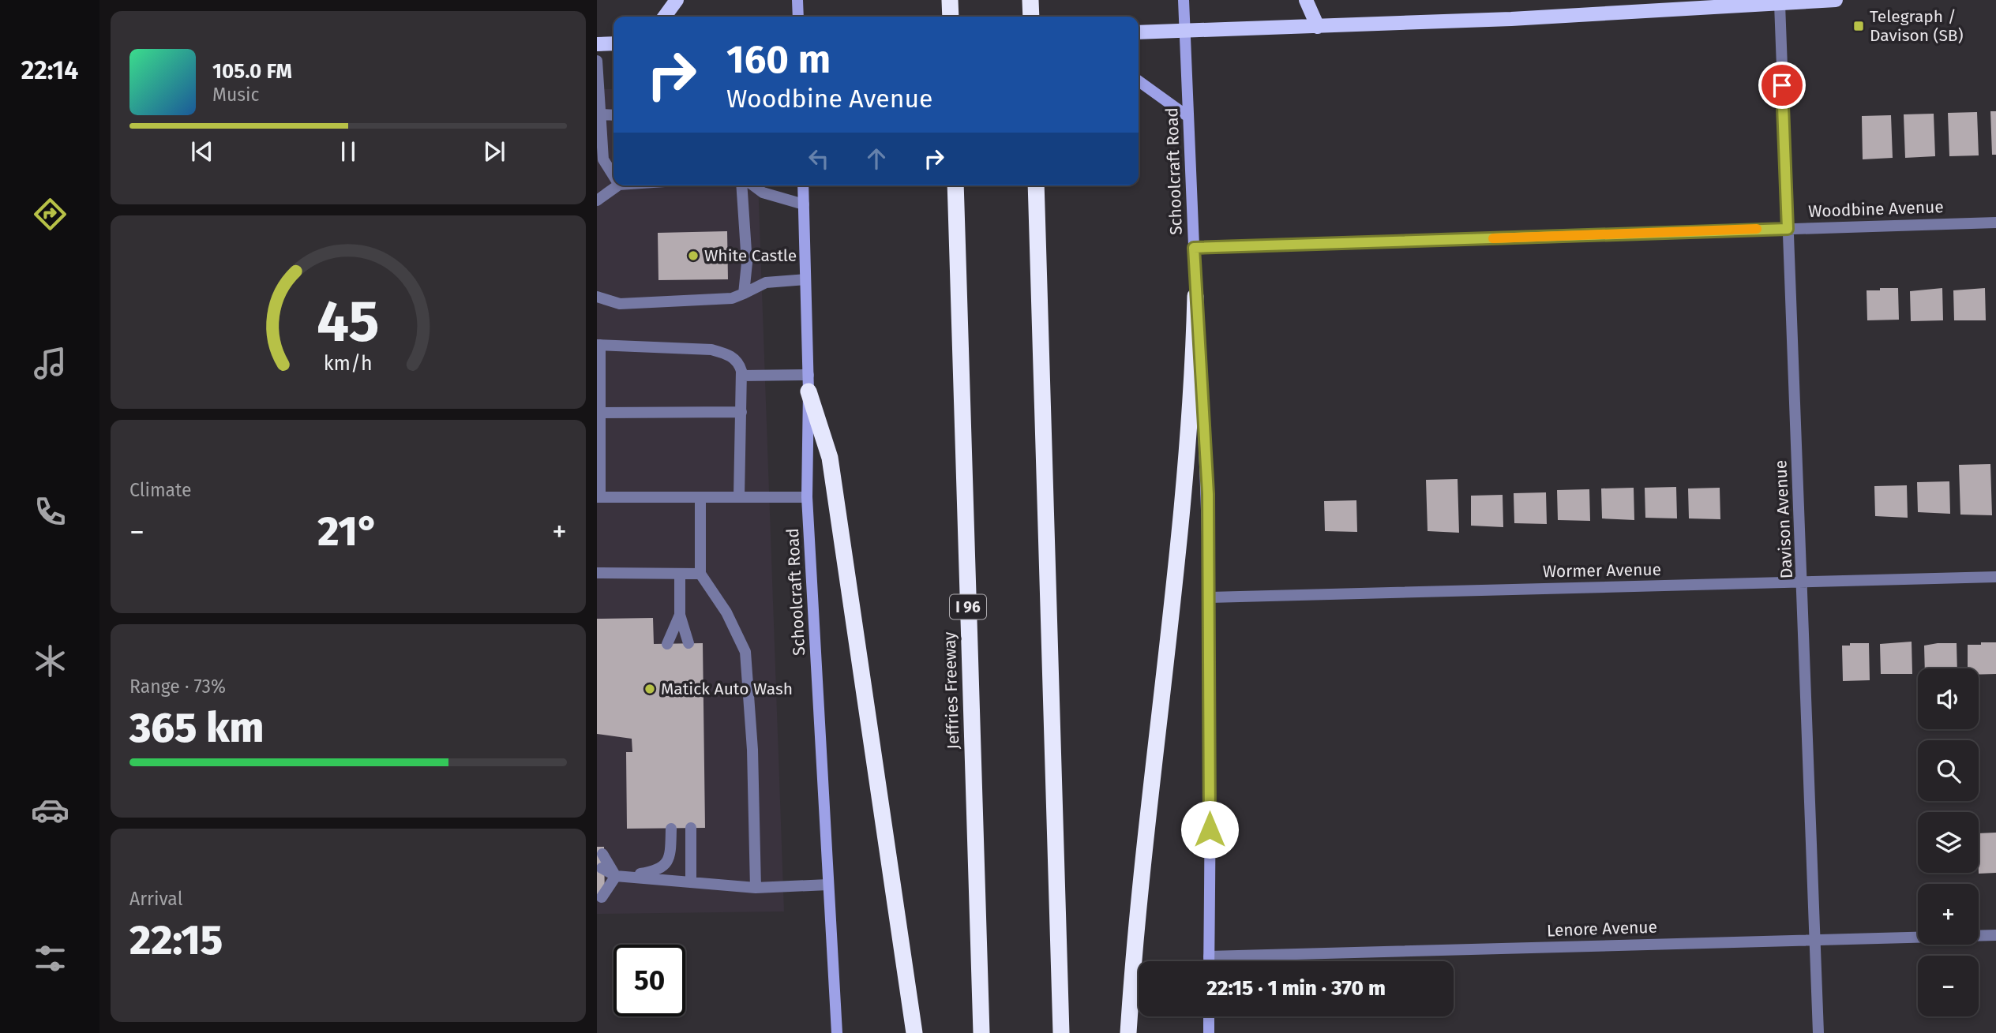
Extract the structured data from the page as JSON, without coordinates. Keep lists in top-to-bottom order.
{
  "streets": {
    "highway": ["I 96", "Jeffries Freeway"],
    "main road": ["Schoolcraft Road"],
    "street": [
      "Woodbine Avenue",
      "Davison Avenue",
      "Wormer Avenue",
      "Lenore Avenue"
    ]
  },
  "crossings": [
    ["Schoolcraft Road", "Woodbine Avenue"],
    ["Schoolcraft Road", "Wormer Avenue"],
    ["Schoolcraft Road", "Lenore Avenue"],
    ["Woodbine Avenue", "Davison Avenue"],
    ["Davison Avenue", "Wormer Avenue"],
    ["Davison Avenue", "Lenore Avenue"]
  ],
  "places": {
    "transit": ["Telegraph / Davison (SB)"],
    "other": ["White Castle", "Matick Auto Wash"]
  },
  "page": {
    "tabs": "22:14",
    "turn": ["160 m", "Woodbine Avenue"],
    "song": ["105.0 FM", "Music"],
    "tile": [
      "Climate",
      ["Range · 73%", "365 km"],
      ["Arrival", "22:15"]
    ],
    "heat": ["−", "21°", "+"],
    "map_buttons": ["+", "−"],
    "limit": "50",
    "trip": "22:15 · 1 min · 370 m",
    "gauge": ["45", "km/h"]
  }
}
